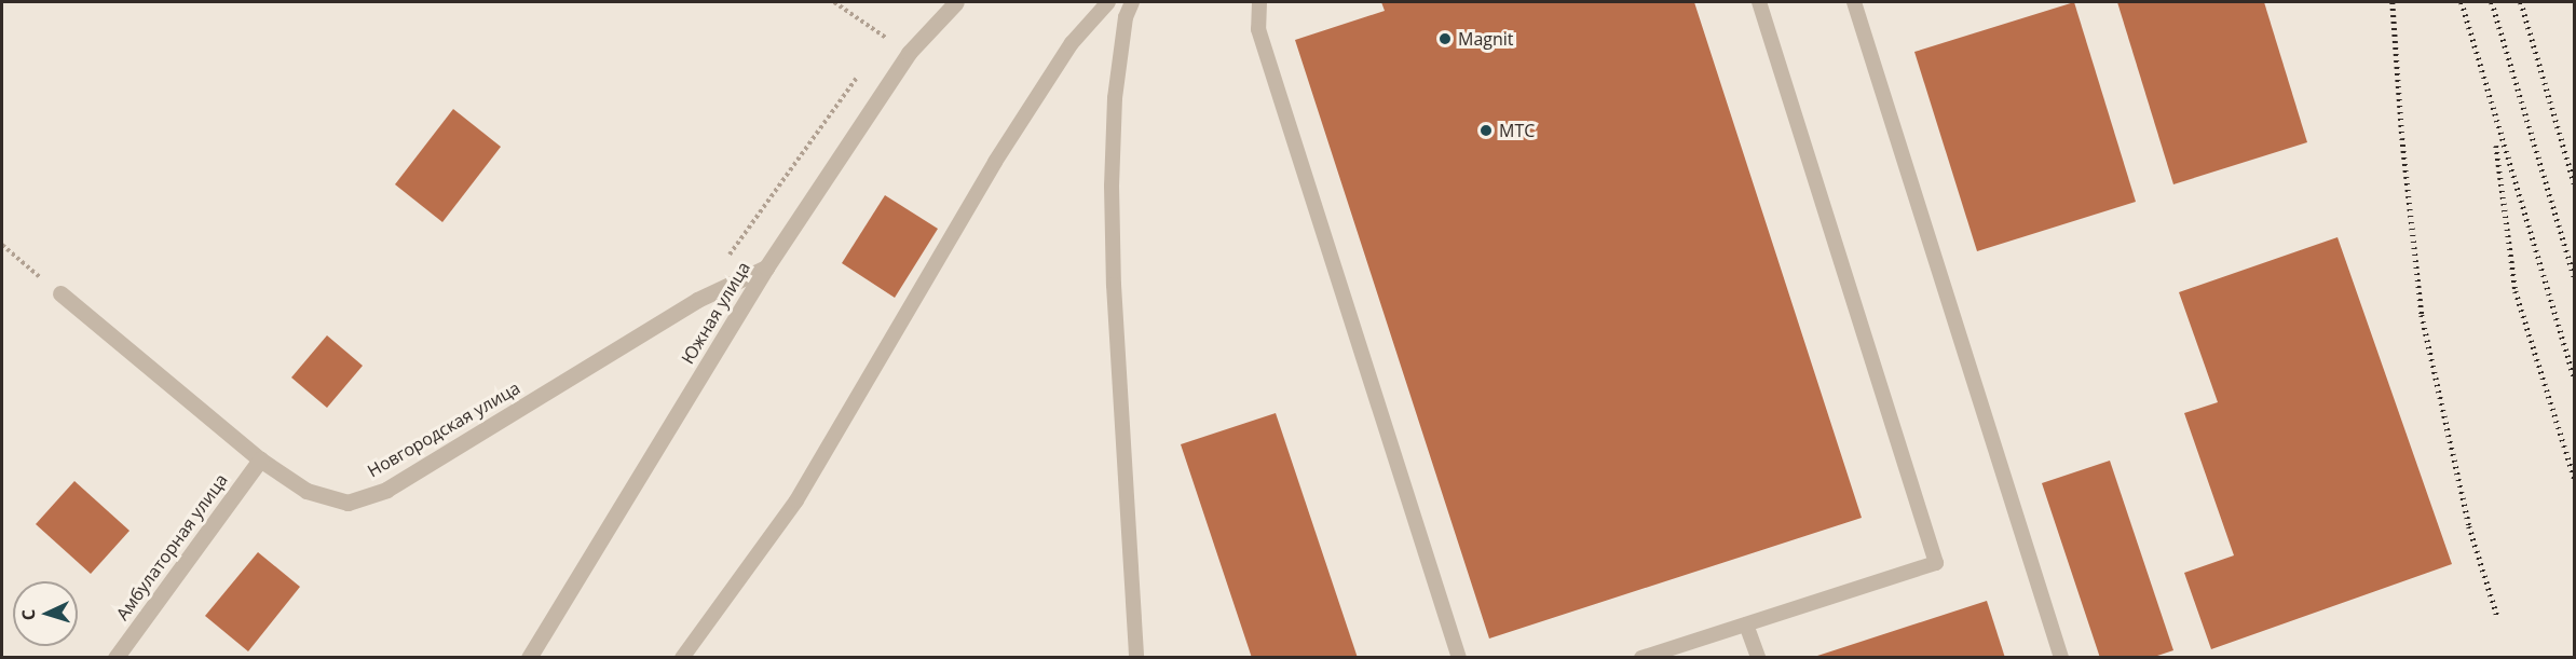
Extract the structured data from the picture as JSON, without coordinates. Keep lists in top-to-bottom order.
{
  "streets": {
    "street": ["Южная улица", "Новгородская улица", "Амбулаторная улица"]
  },
  "crossings": [
    ["Южная улица", "Новгородская улица"],
    ["Новгородская улица", "Амбулаторная улица"]
  ],
  "places": ["Magnit", "МТС"],
  "north": "left"
}
